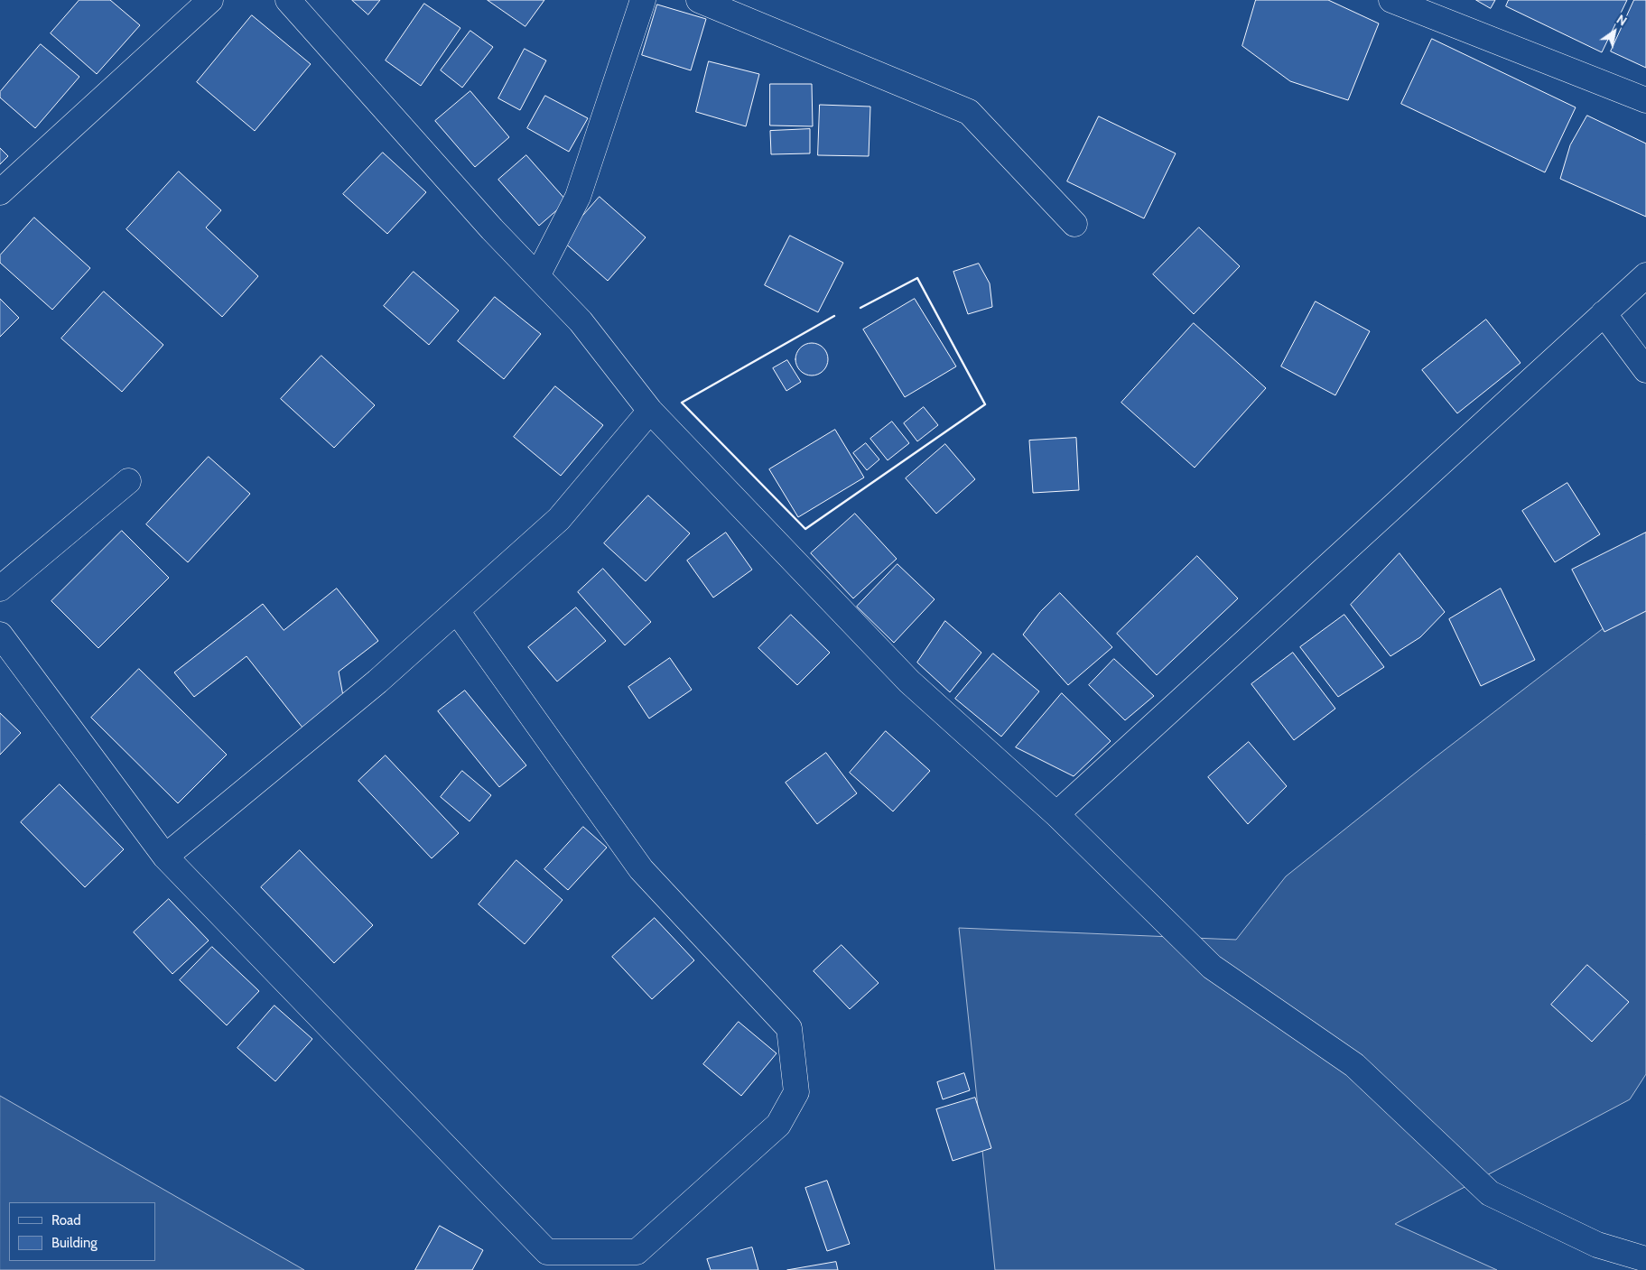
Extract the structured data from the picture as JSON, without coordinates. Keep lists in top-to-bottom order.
{
  "legend": ["Road", "Building"],
  "north": "top right"
}
